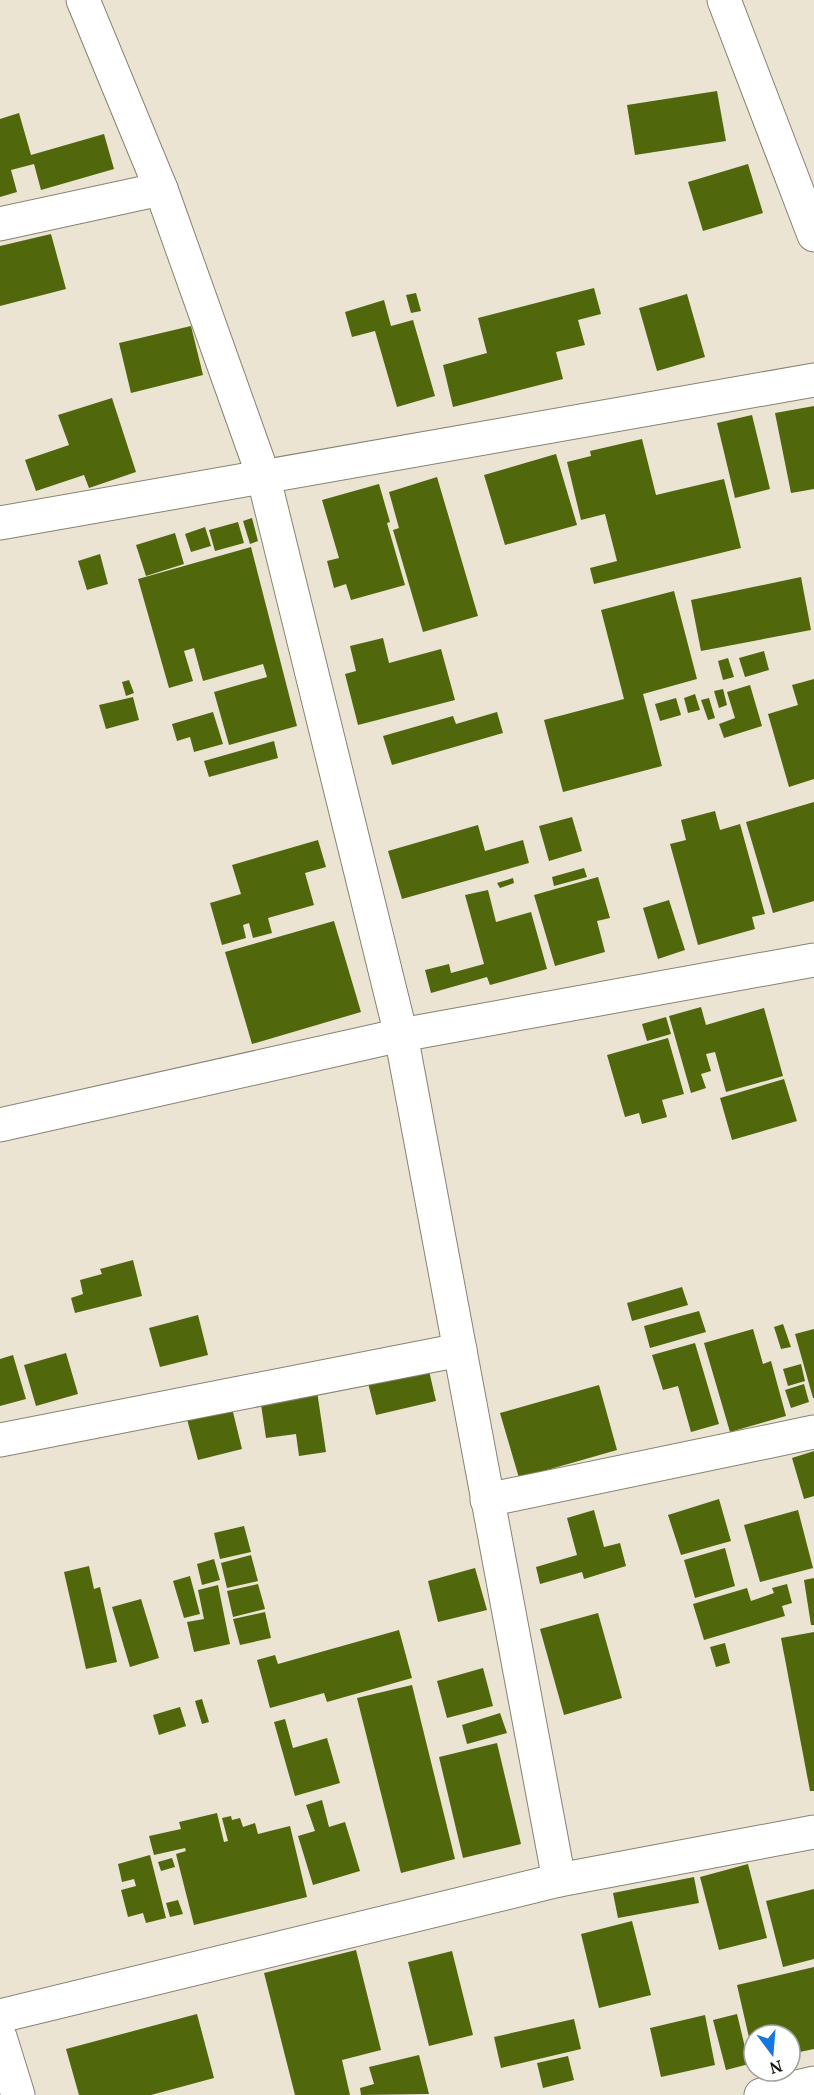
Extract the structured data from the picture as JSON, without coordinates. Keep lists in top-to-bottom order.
{
  "north": "bottom"
}
